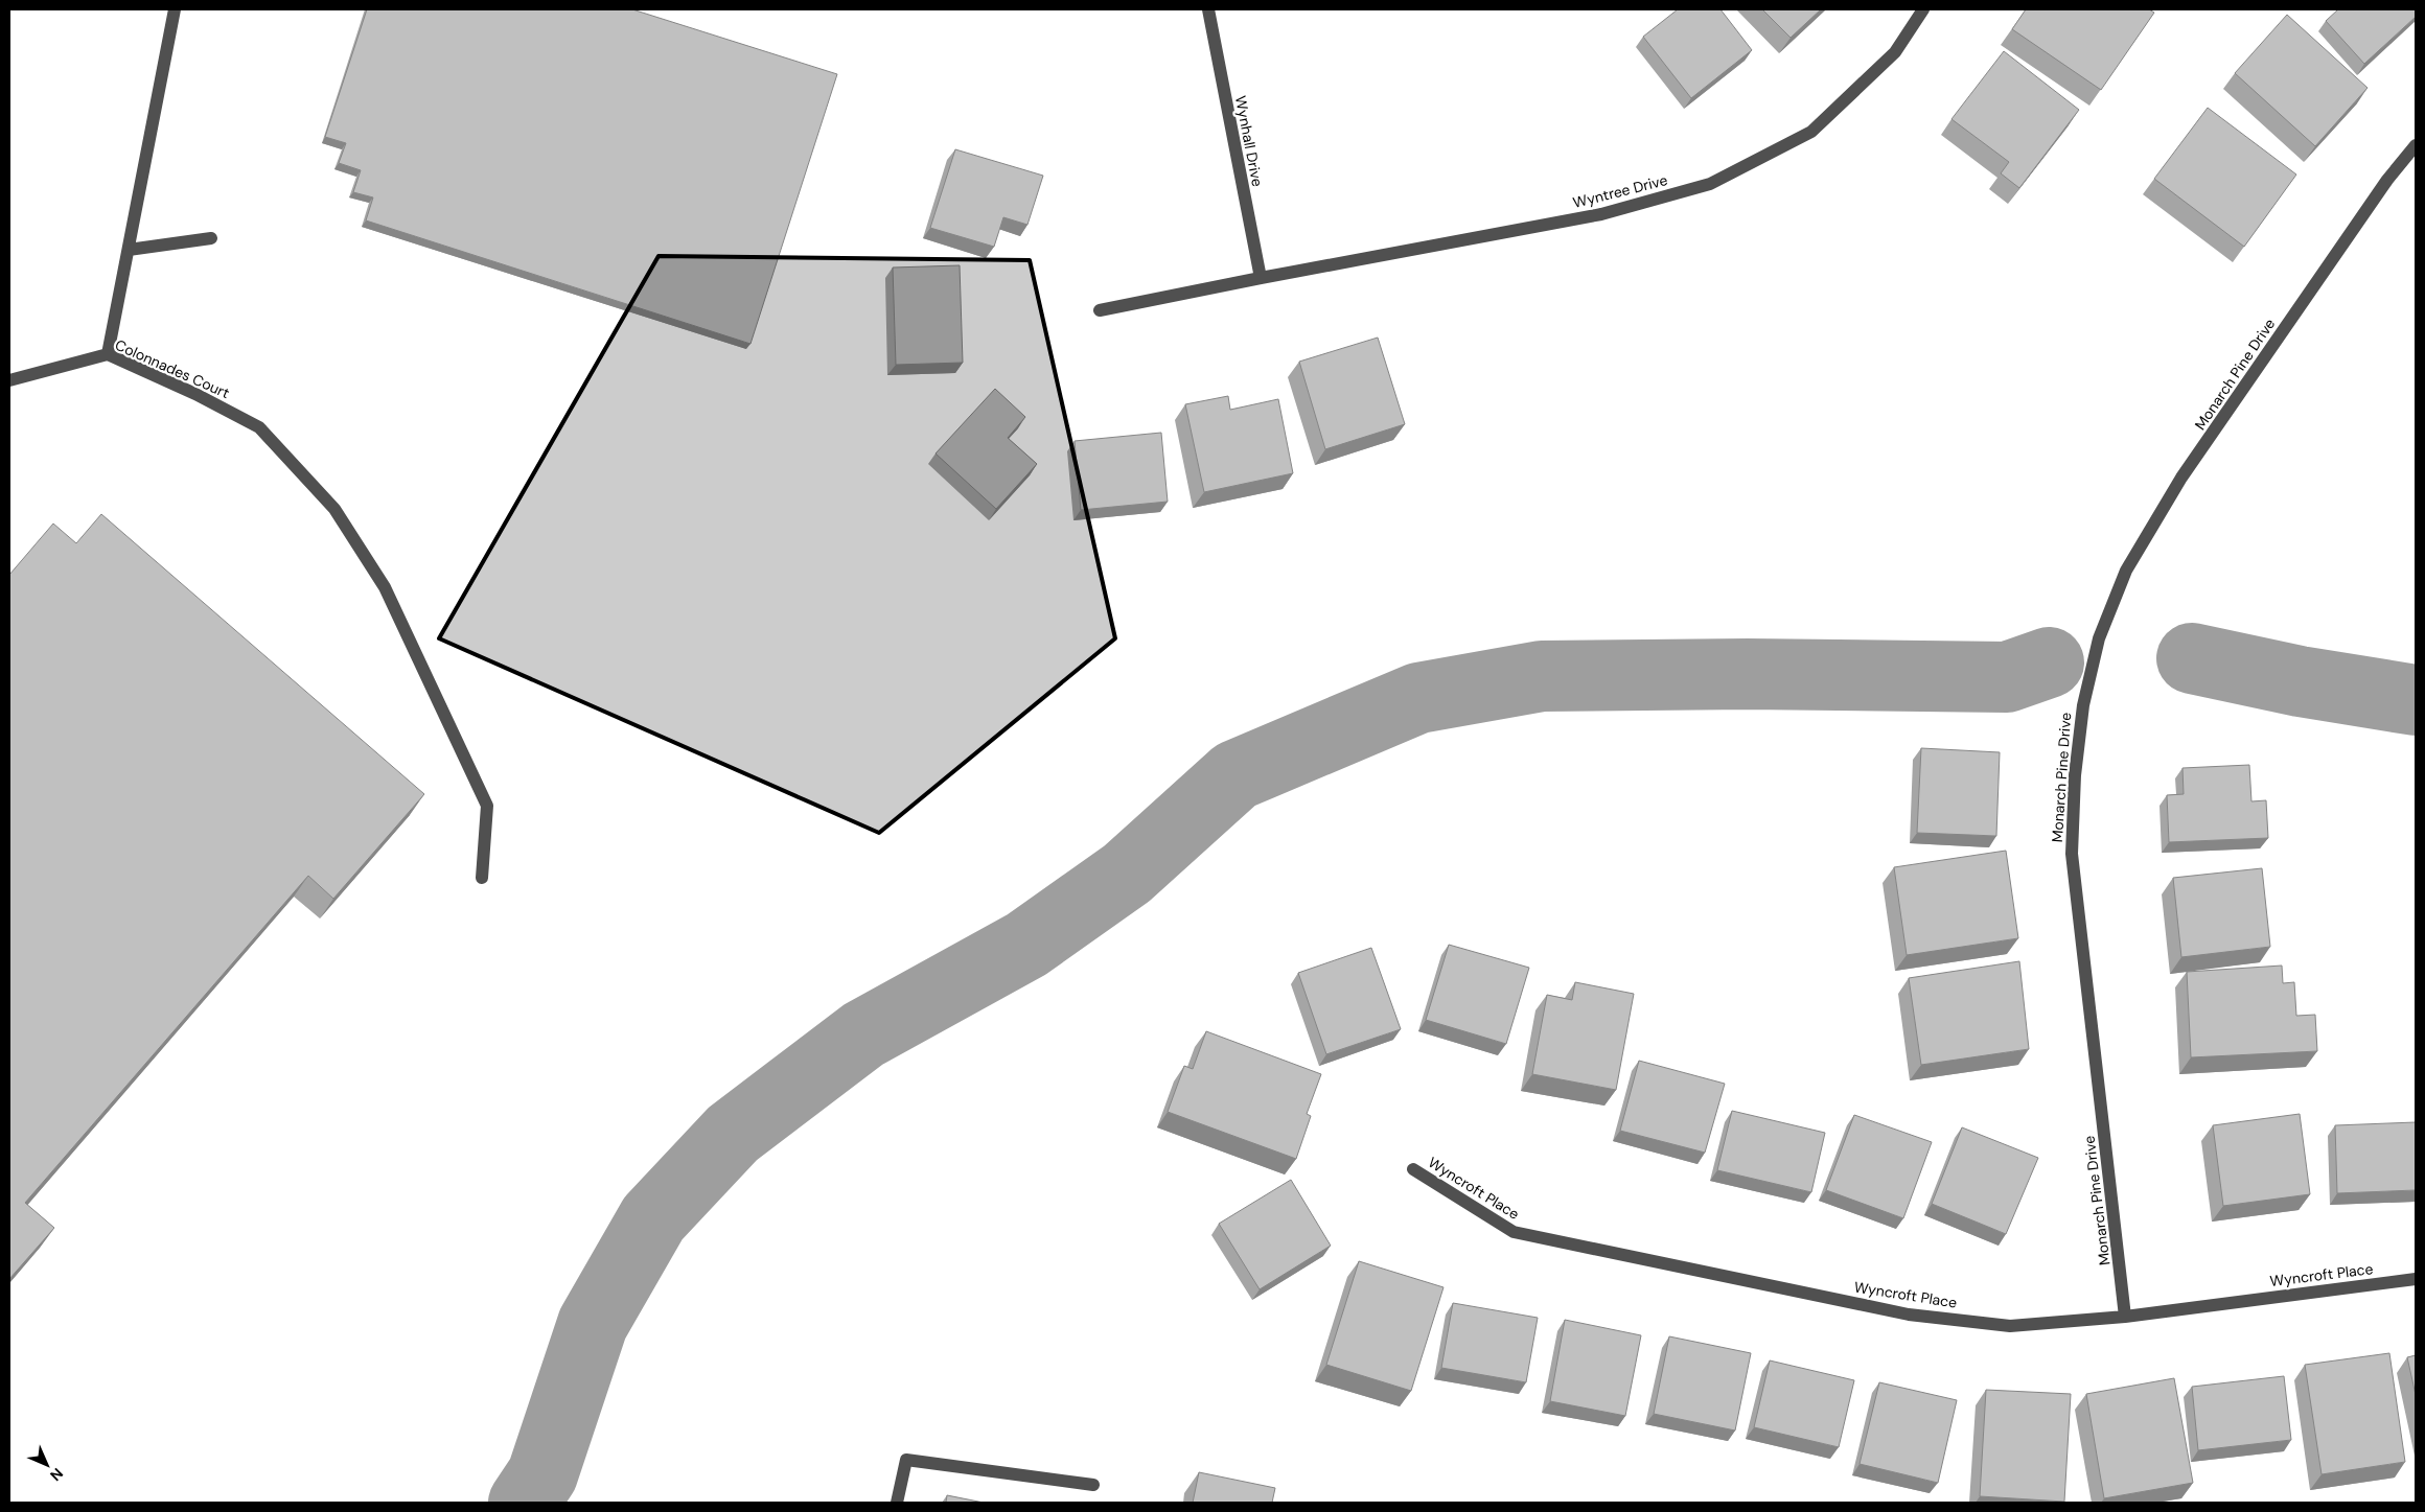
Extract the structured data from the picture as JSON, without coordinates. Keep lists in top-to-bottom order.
{
  "streets": {
    "street": [
      "Wynhall Drive",
      "Wyntree Drive",
      "Colonnades Court",
      "Monarch Pine Drive",
      "Wyncroft Place"
    ]
  },
  "crossings": [
    ["Wynhall Drive", "Wyntree Drive"],
    ["Monarch Pine Drive", "Wyncroft Place"]
  ],
  "north": "bottom right"
}
